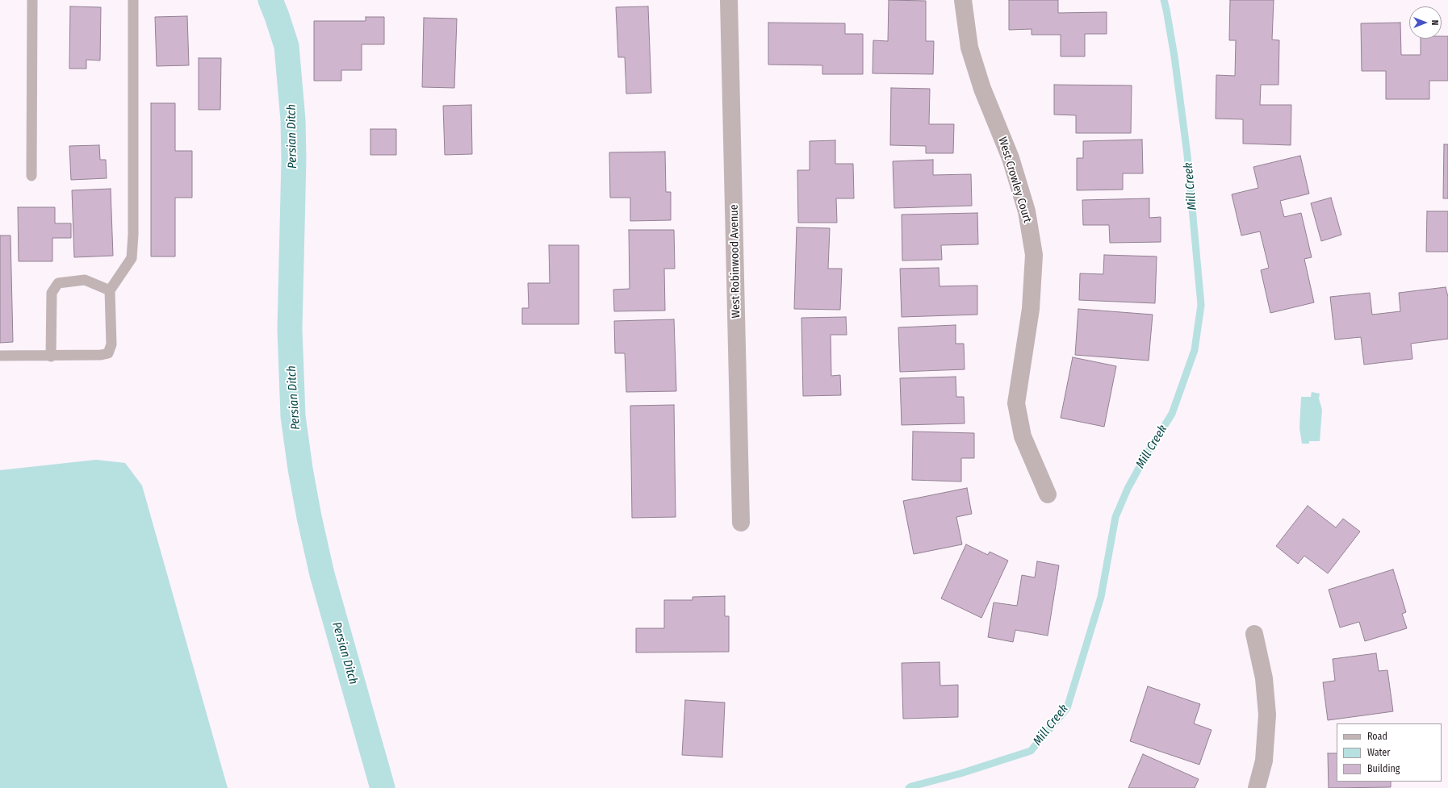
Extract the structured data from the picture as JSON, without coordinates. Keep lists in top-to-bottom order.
{
  "streets": {
    "street": ["West Crowley Court", "West Robinwood Avenue"]
  },
  "water": ["Persian Ditch", "Mill Creek"],
  "legend": ["Road", "Water", "Building"],
  "north": "right"
}
